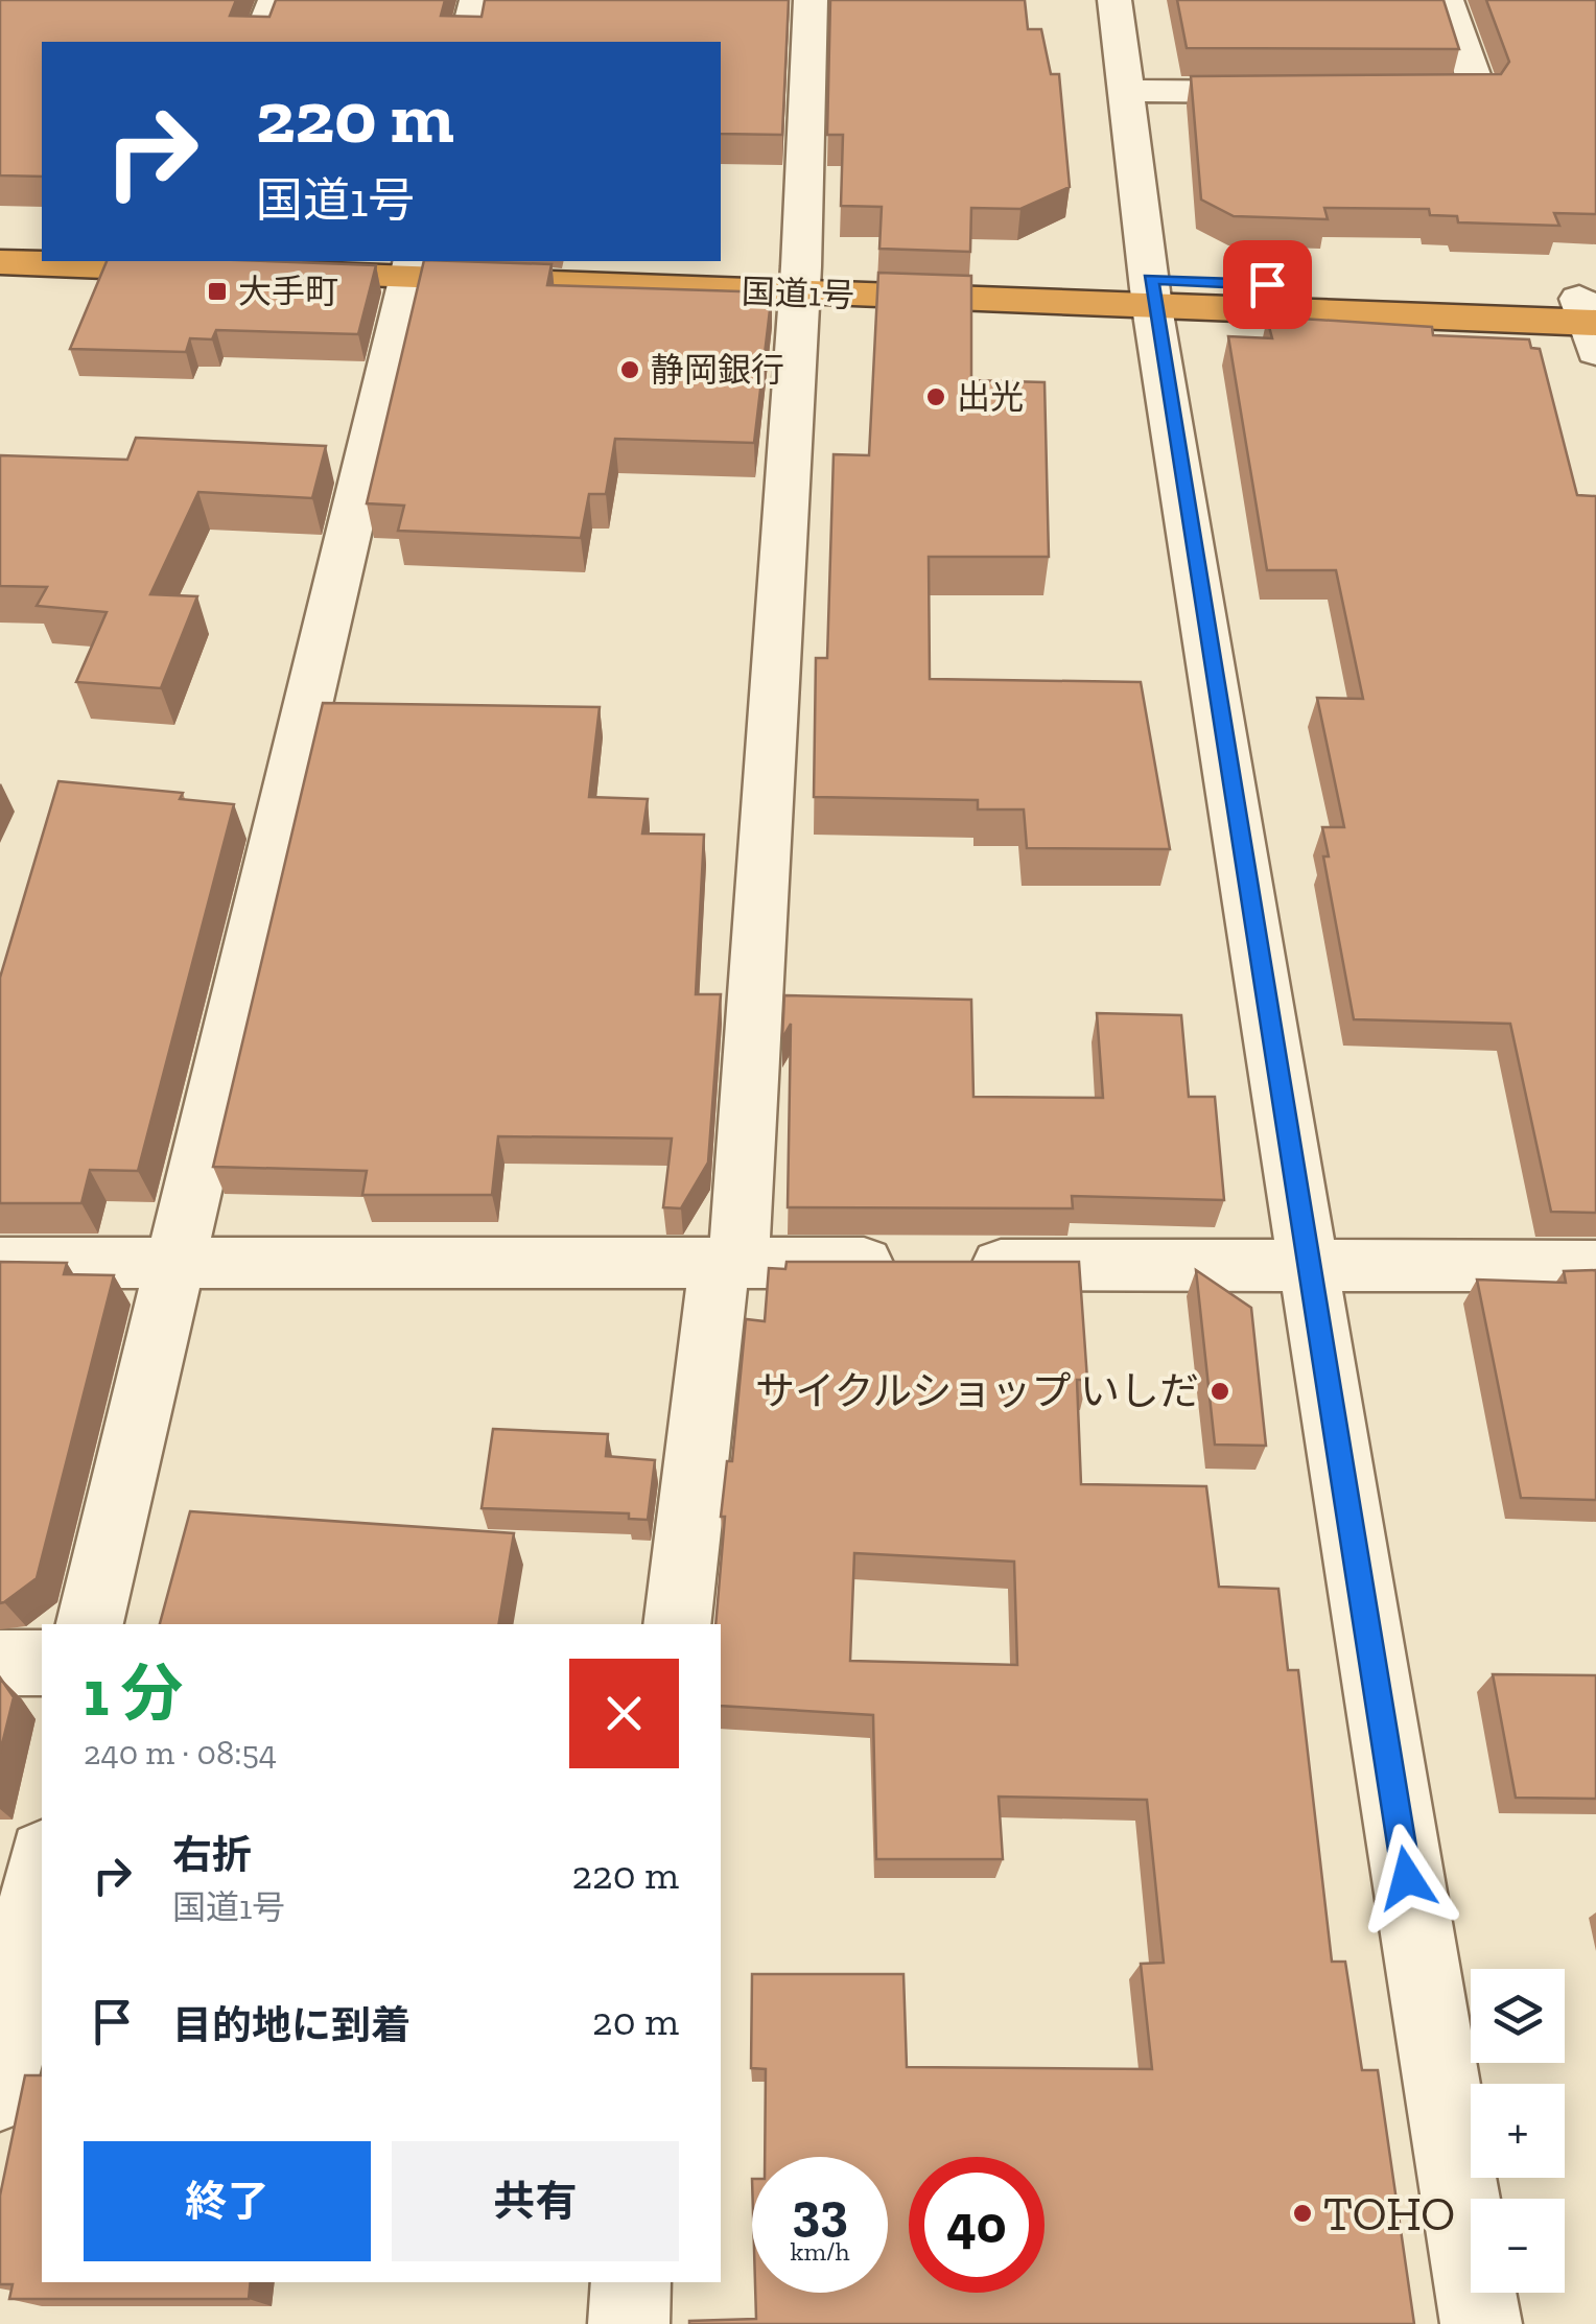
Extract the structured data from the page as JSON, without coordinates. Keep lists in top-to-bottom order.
{
  "streets": {
    "highway": ["国道1号"]
  },
  "places": {
    "transit": ["大手町"],
    "other": [
      "静岡銀行",
      "出光",
      "サイクルショップ いしだ",
      "TOHO"
    ]
  },
  "page": {
    "turn": ["220 m", "国道1号"],
    "heading": ["1 分", "240 m · 08:54"],
    "list": [
      {
        "name": "右折",
        "note": "国道1号",
        "value": "220 m"
      },
      {
        "name": "目的地に到着",
        "value": "20 m"
      }
    ],
    "map_buttons": ["+", "−"],
    "buttons": ["終了", "共有"],
    "speed": "33 km/h",
    "limit": "40"
  }
}
